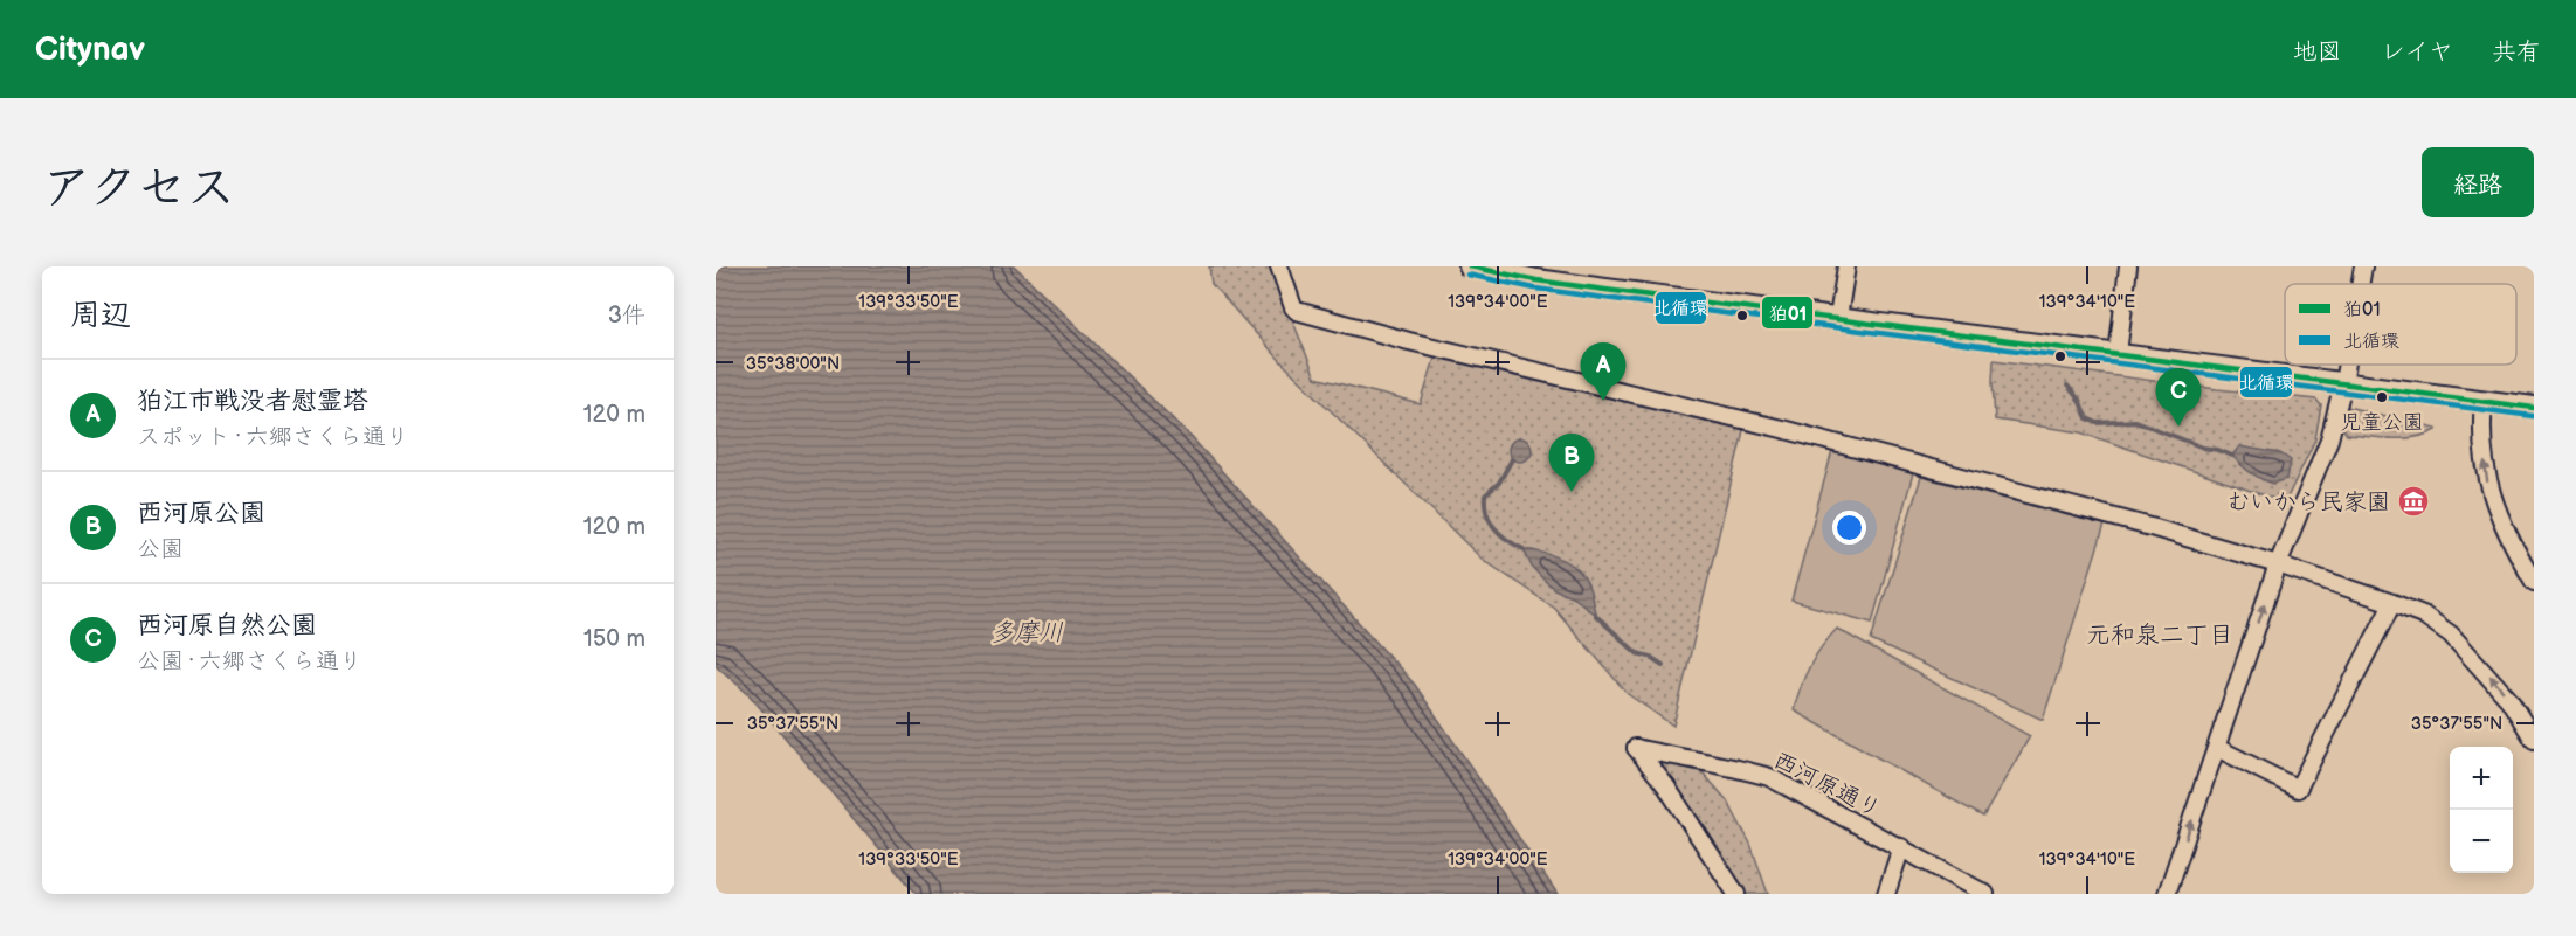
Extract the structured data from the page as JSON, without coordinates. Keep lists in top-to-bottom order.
{
  "streets": {
    "street": ["西河原通り"]
  },
  "districts": ["元和泉二丁目"],
  "water": ["多摩川"],
  "places": {
    "other": ["児童公園"],
    "museum": ["むいから民家園"]
  },
  "lines": ["transit line 狛01", "transit line 北循環"],
  "legend": ["狛01", "北循環"],
  "page": {
    "header": "Citynav",
    "nav": ["地図", "レイヤ", "共有"],
    "title": "アクセス",
    "buttons": "経路",
    "heading": ["周辺", "3件"],
    "pins": ["A", "C", "B"],
    "list": [
      {
        "mark": "A",
        "name": "狛江市戦没者慰霊塔",
        "note": "スポット · 六郷さくら通り",
        "value": "120 m"
      },
      {
        "mark": "B",
        "name": "西河原公園",
        "note": "公園",
        "value": "120 m"
      },
      {
        "mark": "C",
        "name": "西河原自然公園",
        "note": "公園 · 六郷さくら通り",
        "value": "150 m"
      }
    ],
    "map_buttons": ["+", "−"]
  },
  "coordinates": [
    "139°33'50\"E",
    "139°34'00\"E",
    "139°34'10\"E",
    "35°38'00\"N",
    "35°37'55\"N"
  ]
}
